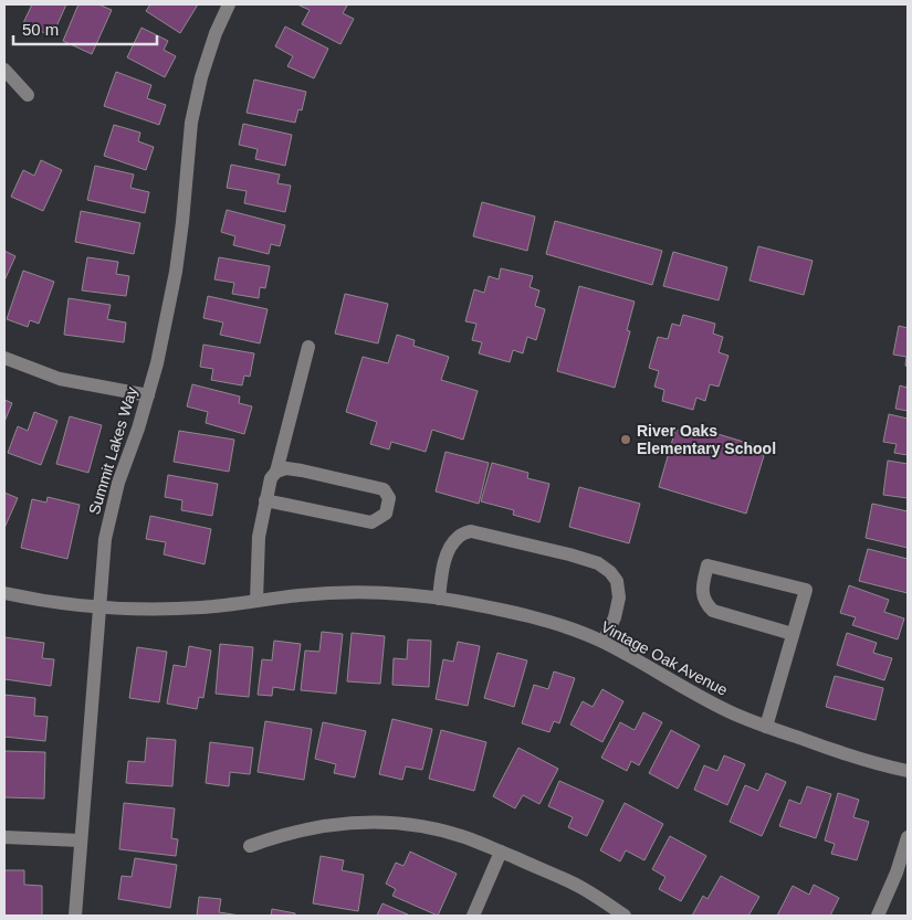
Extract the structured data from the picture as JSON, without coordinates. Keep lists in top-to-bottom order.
{
  "streets": {
    "street": ["Summit Lakes Way", "Vintage Oak Avenue"]
  },
  "crossings": [
    ["Summit Lakes Way", "Vintage Oak Avenue"]
  ],
  "places": ["River Oaks Elementary School"],
  "scale_bar": "50 m"
}
